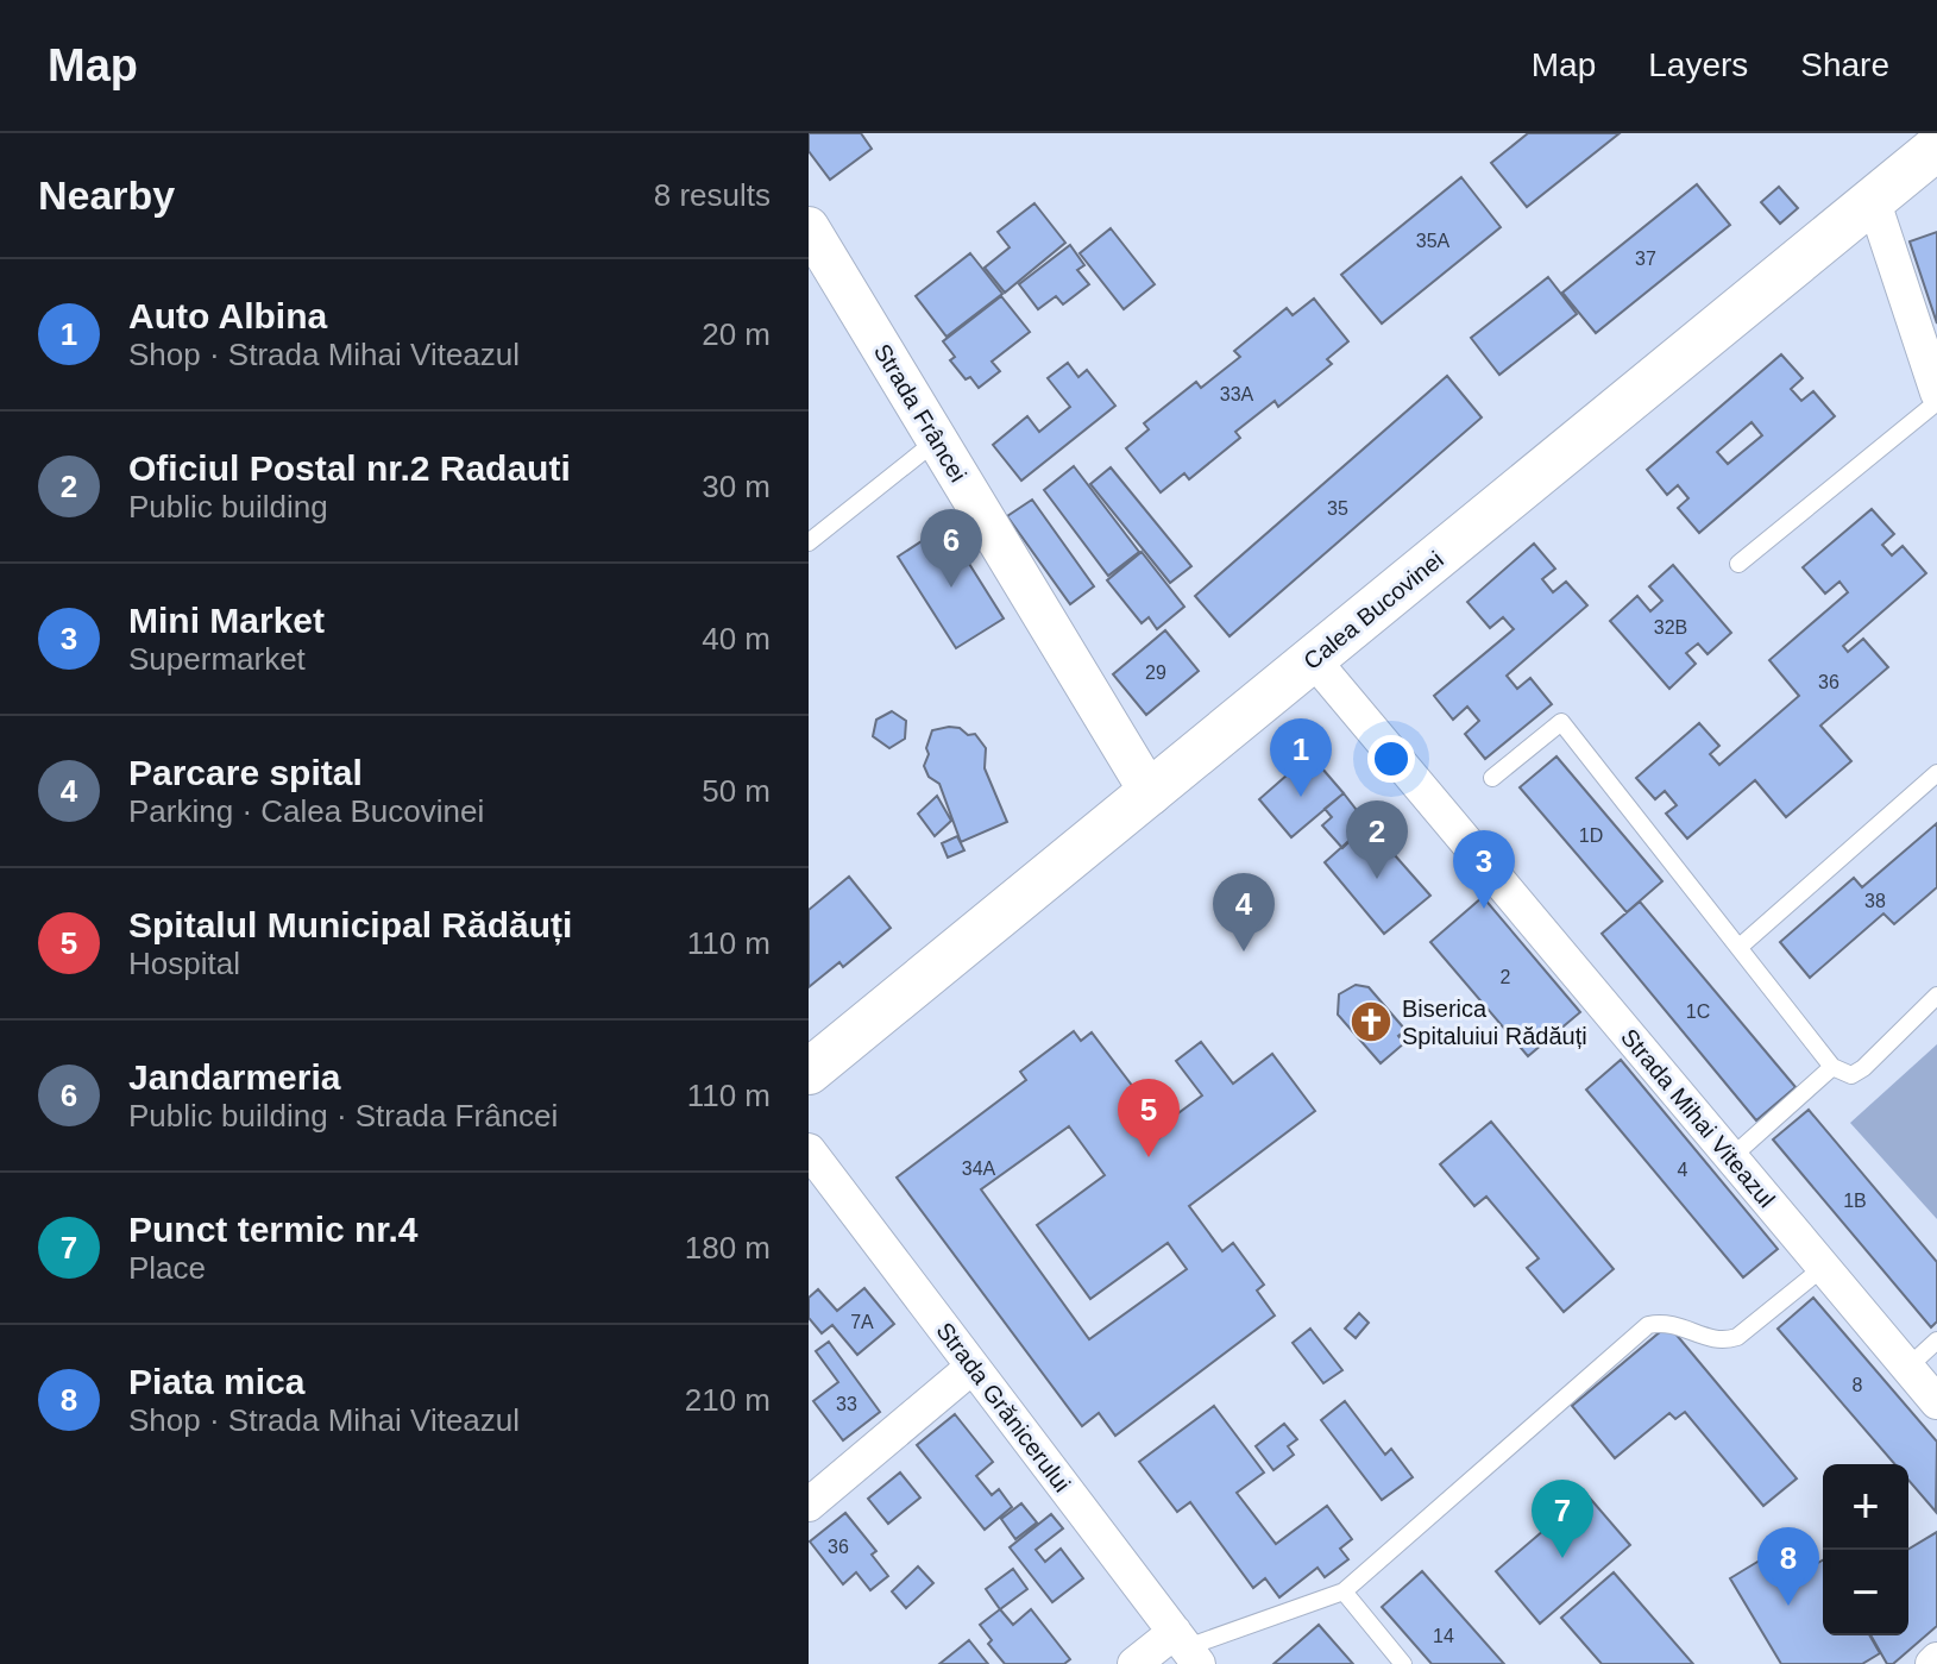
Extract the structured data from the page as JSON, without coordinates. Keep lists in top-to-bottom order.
{
  "streets": {
    "main road": ["Calea Bucovinei"],
    "street": ["Strada Frâncei", "Strada Mihai Viteazul", "Strada Grănicerului"]
  },
  "crossings": [
    ["Strada Frâncei", "Calea Bucovinei"],
    ["Calea Bucovinei", "Strada Mihai Viteazul"]
  ],
  "places": {
    "church": ["Biserica Spitaluiui Rădăuți"]
  },
  "house_numbers": [
    "35A",
    "37",
    "33A",
    "35",
    "32B",
    "29",
    "36",
    "1D",
    "38",
    "2",
    "1C",
    "34A",
    "4",
    "1B",
    "7A",
    "8",
    "33",
    "36",
    "14"
  ],
  "page": {
    "header": "Map",
    "nav": ["Map", "Layers", "Share"],
    "heading": ["Nearby", "8 results"],
    "list": [
      {
        "mark": "1",
        "name": "Auto Albina",
        "note": "Shop · Strada Mihai Viteazul",
        "value": "20 m"
      },
      {
        "mark": "2",
        "name": "Oficiul Postal nr.2 Radauti",
        "note": "Public building",
        "value": "30 m"
      },
      {
        "mark": "3",
        "name": "Mini Market",
        "note": "Supermarket",
        "value": "40 m"
      },
      {
        "mark": "4",
        "name": "Parcare spital",
        "note": "Parking · Calea Bucovinei",
        "value": "50 m"
      },
      {
        "mark": "5",
        "name": "Spitalul Municipal Rădăuți",
        "note": "Hospital",
        "value": "110 m"
      },
      {
        "mark": "6",
        "name": "Jandarmeria",
        "note": "Public building · Strada Frâncei",
        "value": "110 m"
      },
      {
        "mark": "7",
        "name": "Punct termic nr.4",
        "note": "Place",
        "value": "180 m"
      },
      {
        "mark": "8",
        "name": "Piata mica",
        "note": "Shop · Strada Mihai Viteazul",
        "value": "210 m"
      }
    ],
    "pins": [
      "6",
      "1",
      "2",
      "3",
      "4",
      "5",
      "7",
      "8"
    ],
    "map_buttons": ["+", "−"]
  }
}
